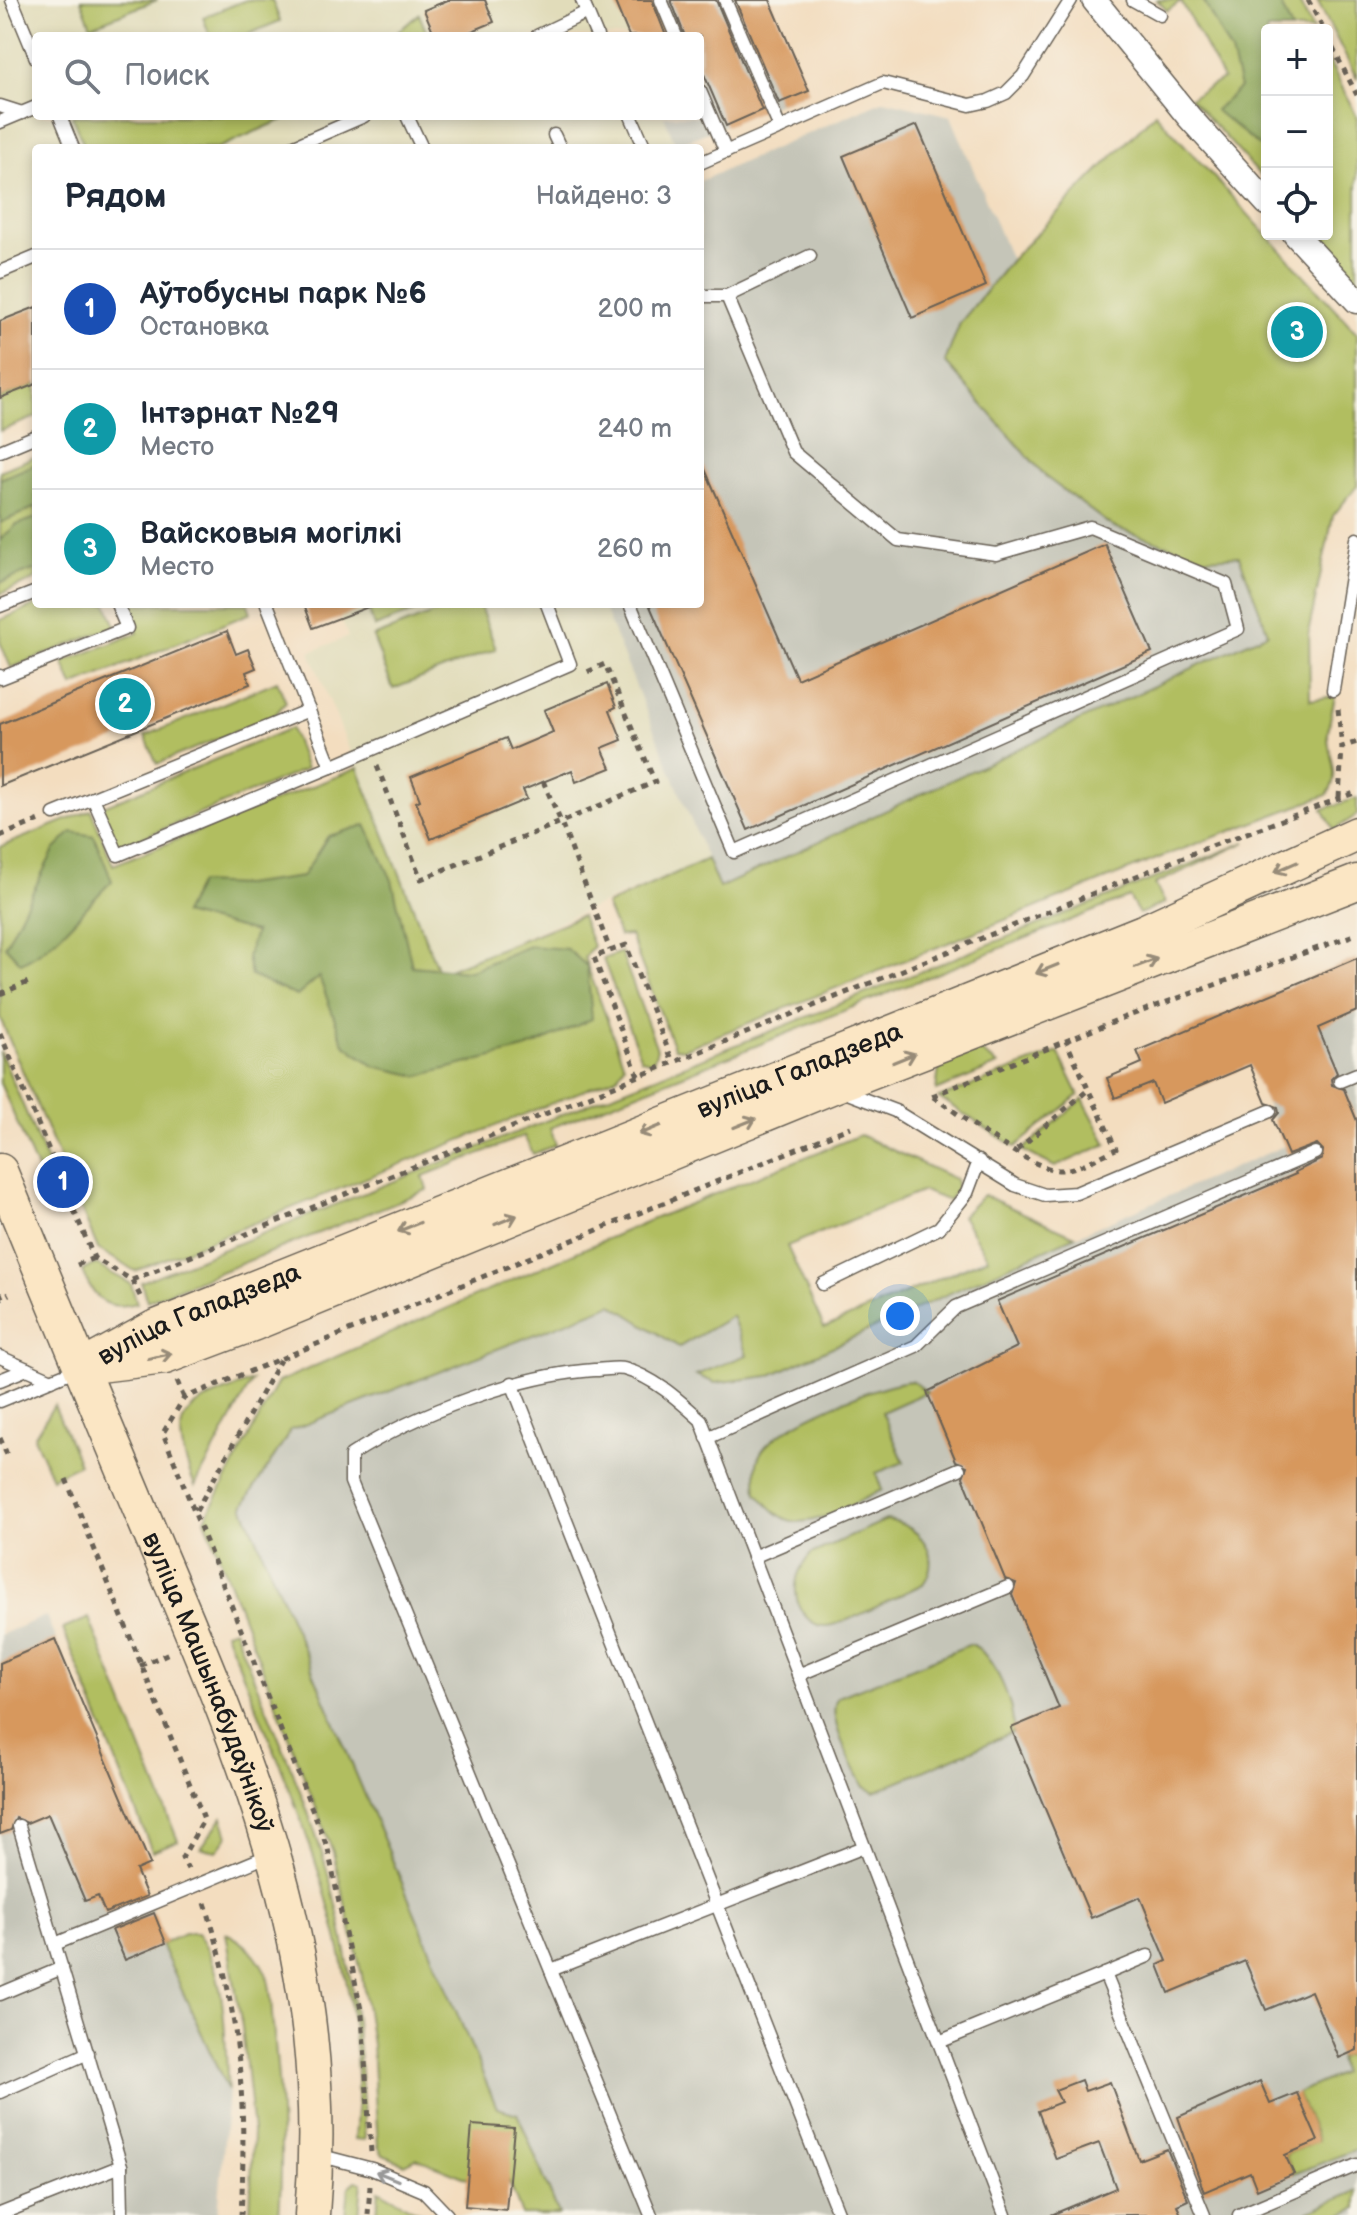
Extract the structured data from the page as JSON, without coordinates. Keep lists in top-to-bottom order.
{
  "streets": {
    "main road": ["вуліца Галадзеда", "вуліца Машынабудаўнікоў"]
  },
  "crossings": [
    ["вуліца Галадзеда", "вуліца Машынабудаўнікоў"]
  ],
  "page": {
    "map_buttons": ["+", "−"],
    "search": "Поиск",
    "heading": ["Рядом", "Найдено: 3"],
    "list": [
      {
        "mark": "1",
        "name": "Аўтобусны парк №6",
        "note": "Остановка",
        "value": "200 m"
      },
      {
        "mark": "2",
        "name": "Інтэрнат №29",
        "note": "Место",
        "value": "240 m"
      },
      {
        "mark": "3",
        "name": "Вайсковыя могілкі",
        "note": "Место",
        "value": "260 m"
      }
    ],
    "pins": ["3", "2", "1"]
  }
}
